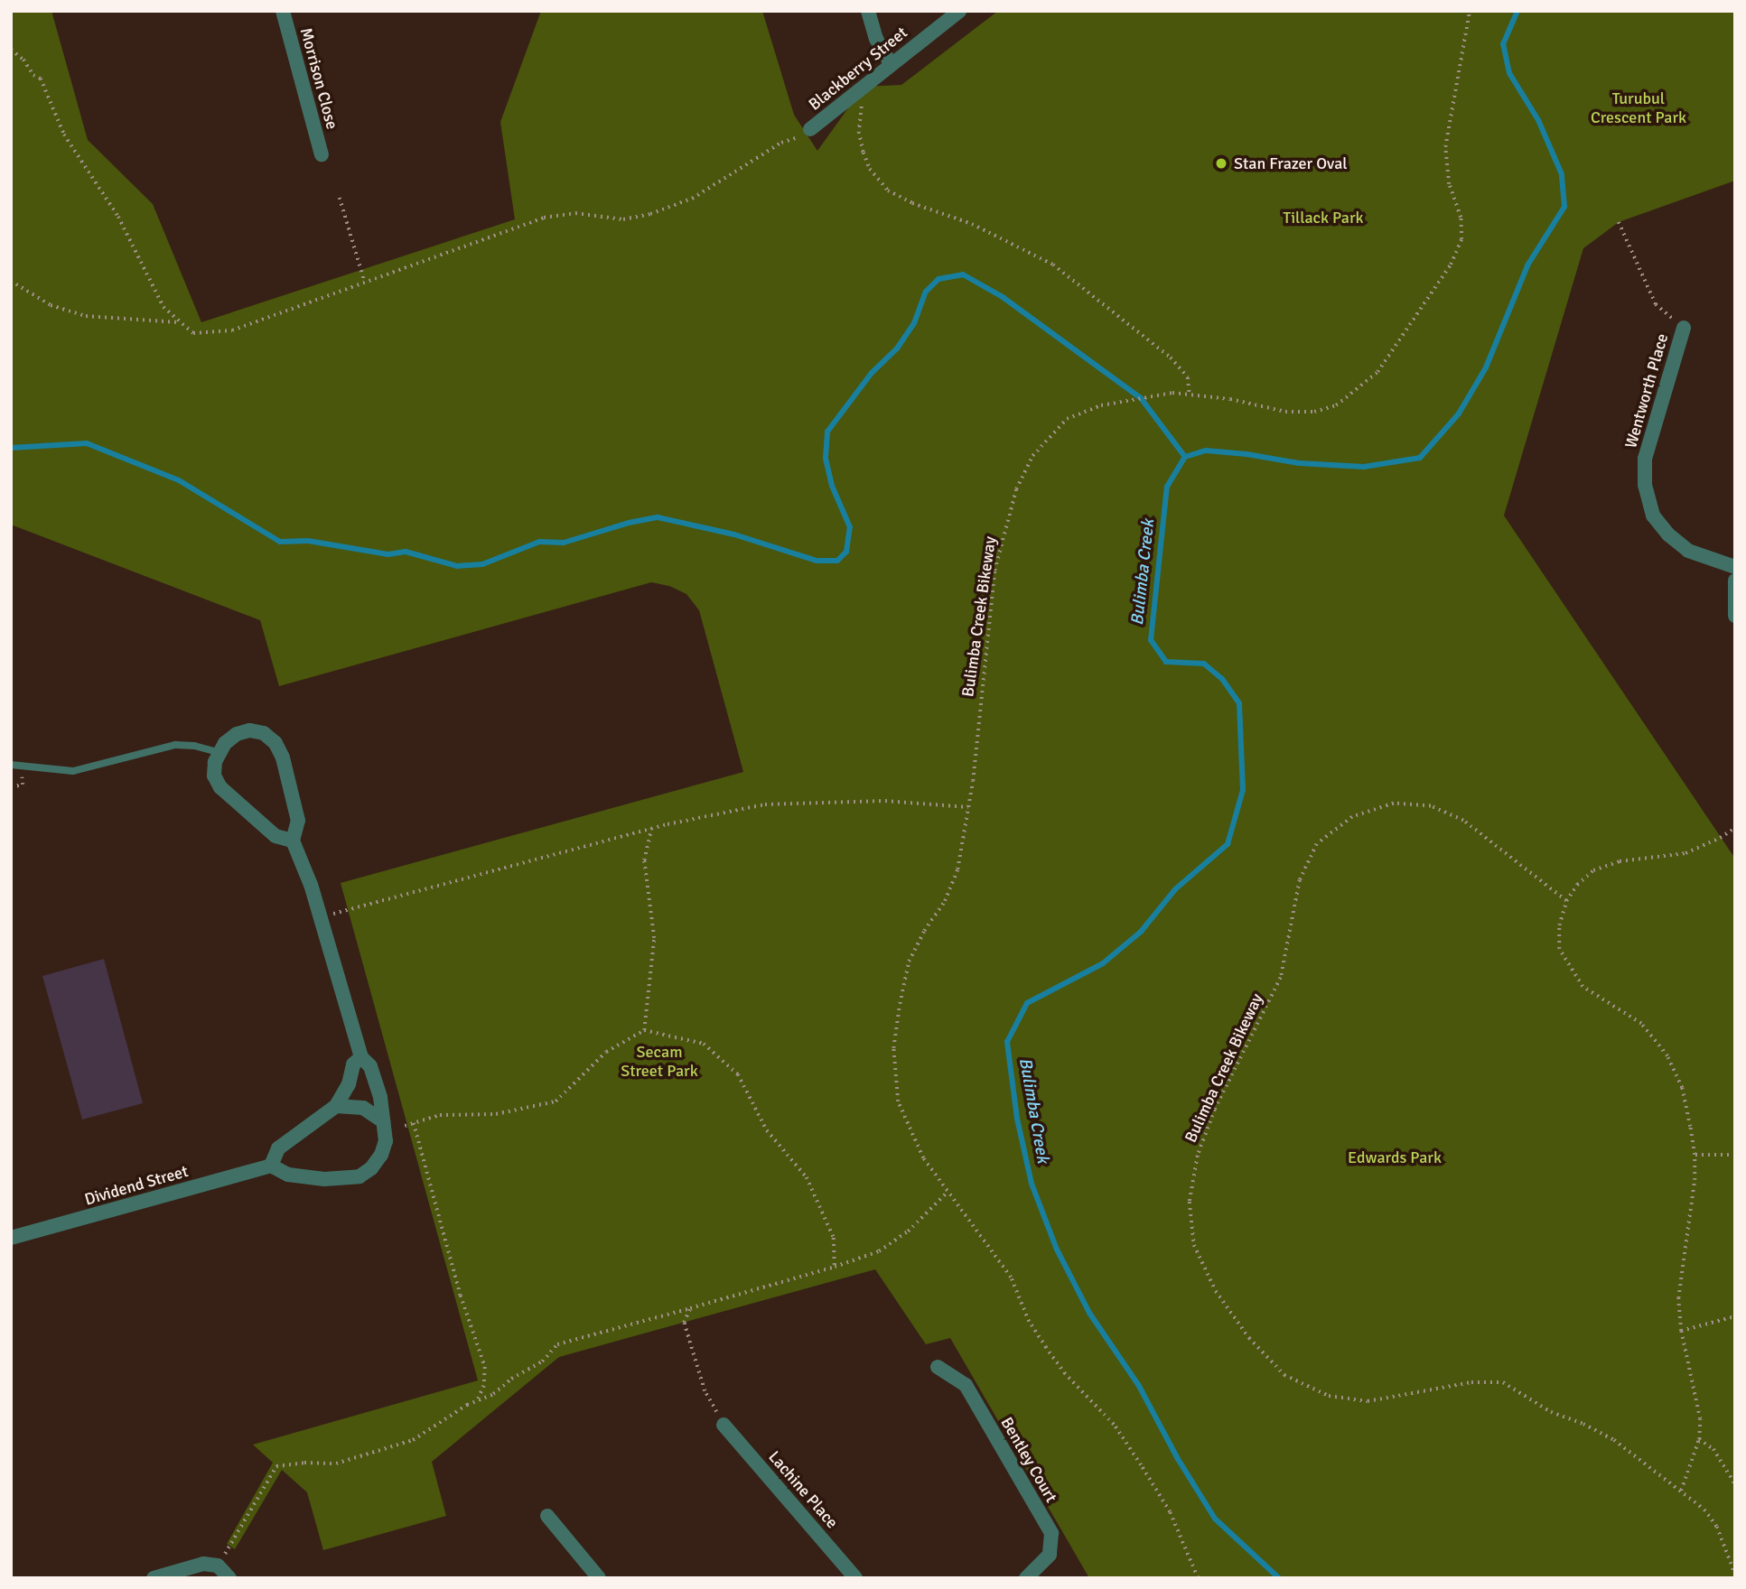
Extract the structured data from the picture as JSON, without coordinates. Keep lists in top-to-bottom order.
{
  "streets": {
    "street": [
      "Blackberry Street",
      "Morrison Close",
      "Wentworth Place",
      "Dividend Street",
      "Bentley Court",
      "Lachine Place"
    ],
    "path": ["Bulimba Creek Bikeway"]
  },
  "water": ["Bulimba Creek"],
  "parks": [
    "Turubul Crescent Park",
    "Tillack Park",
    "Secam Street Park",
    "Edwards Park"
  ],
  "places": ["Stan Frazer Oval"]
}
